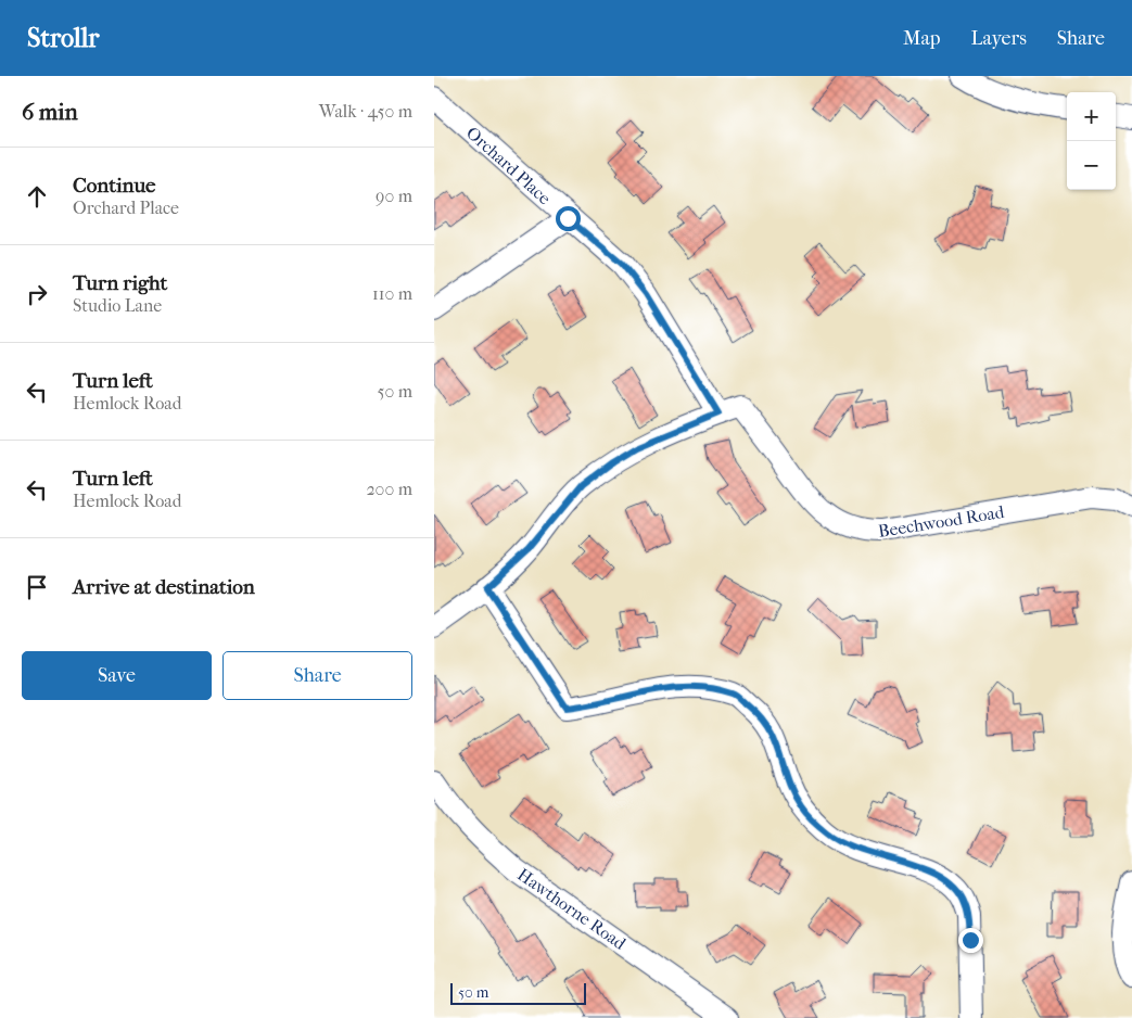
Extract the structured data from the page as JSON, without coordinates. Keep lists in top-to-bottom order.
{
  "streets": {
    "street": ["Orchard Place", "Beechwood Road", "Hawthorne Road"]
  },
  "crossings": [
    ["Orchard Place", "Beechwood Road"]
  ],
  "scale_bar": "50 m",
  "page": {
    "header": "Strollr",
    "nav": ["Map", "Layers", "Share"],
    "heading": ["6 min", "Walk · 450 m"],
    "map_buttons": ["+", "−"],
    "list": [
      ["Continue", "Orchard Place", "90 m"],
      ["Turn right", "Studio Lane", "110 m"],
      ["Turn left", "Hemlock Road", "50 m"],
      ["Turn left", "Hemlock Road", "200 m"],
      "Arrive at destination"
    ],
    "buttons": ["Save", "Share"],
    "scale": "50 m"
  }
}
